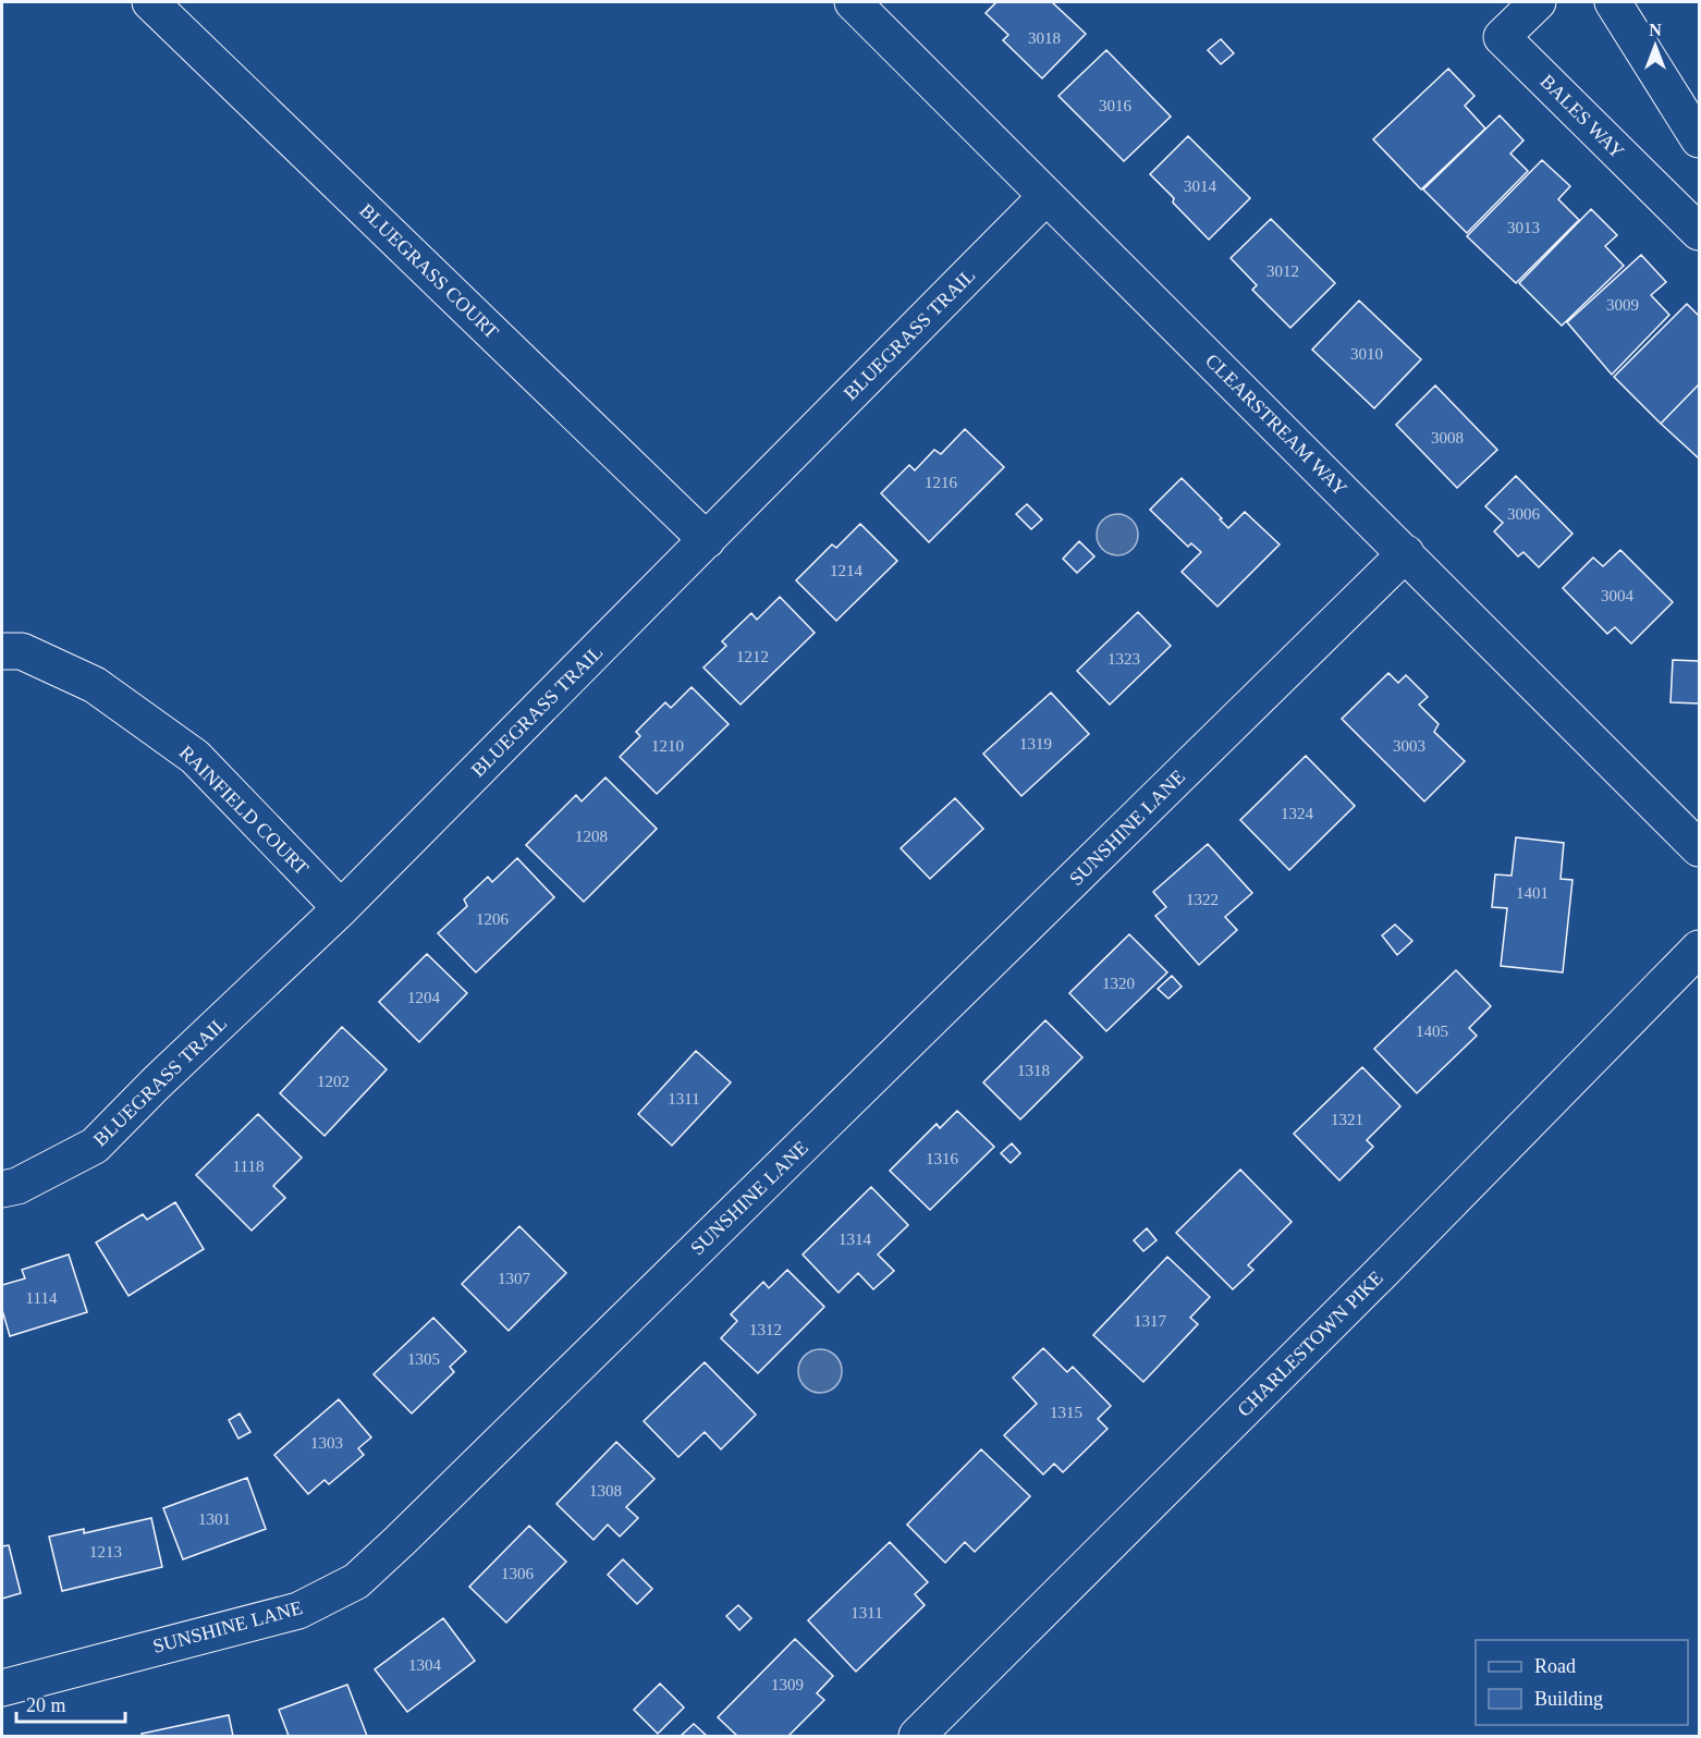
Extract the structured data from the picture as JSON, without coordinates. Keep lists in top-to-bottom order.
{
  "streets": {
    "street": [
      "BALES WAY",
      "BLUEGRASS COURT",
      "BLUEGRASS TRAIL",
      "CLEARSTREAM WAY",
      "RAINFIELD COURT",
      "SUNSHINE LANE",
      "CHARLESTOWN PIKE"
    ]
  },
  "crossings": [
    ["BLUEGRASS COURT", "BLUEGRASS TRAIL"],
    ["BLUEGRASS TRAIL", "CLEARSTREAM WAY"],
    ["BLUEGRASS TRAIL", "RAINFIELD COURT"],
    ["CLEARSTREAM WAY", "SUNSHINE LANE"]
  ],
  "house_numbers": [
    "3018",
    "3016",
    "3014",
    "3013",
    "3012",
    "3009",
    "3010",
    "3008",
    "1216",
    "3006",
    "1214",
    "3004",
    "1212",
    "1323",
    "1319",
    "1210",
    "3003",
    "1324",
    "1208",
    "1401",
    "1322",
    "1206",
    "1320",
    "1204",
    "1405",
    "1318",
    "1202",
    "1311",
    "1321",
    "1316",
    "1118",
    "1314",
    "1307",
    "1114",
    "1317",
    "1312",
    "1305",
    "1315",
    "1303",
    "1308",
    "1301",
    "1213",
    "1306",
    "1311",
    "1304",
    "1309"
  ],
  "legend": ["Road", "Building"],
  "scale_bar": "20 m",
  "north": "top"
}
